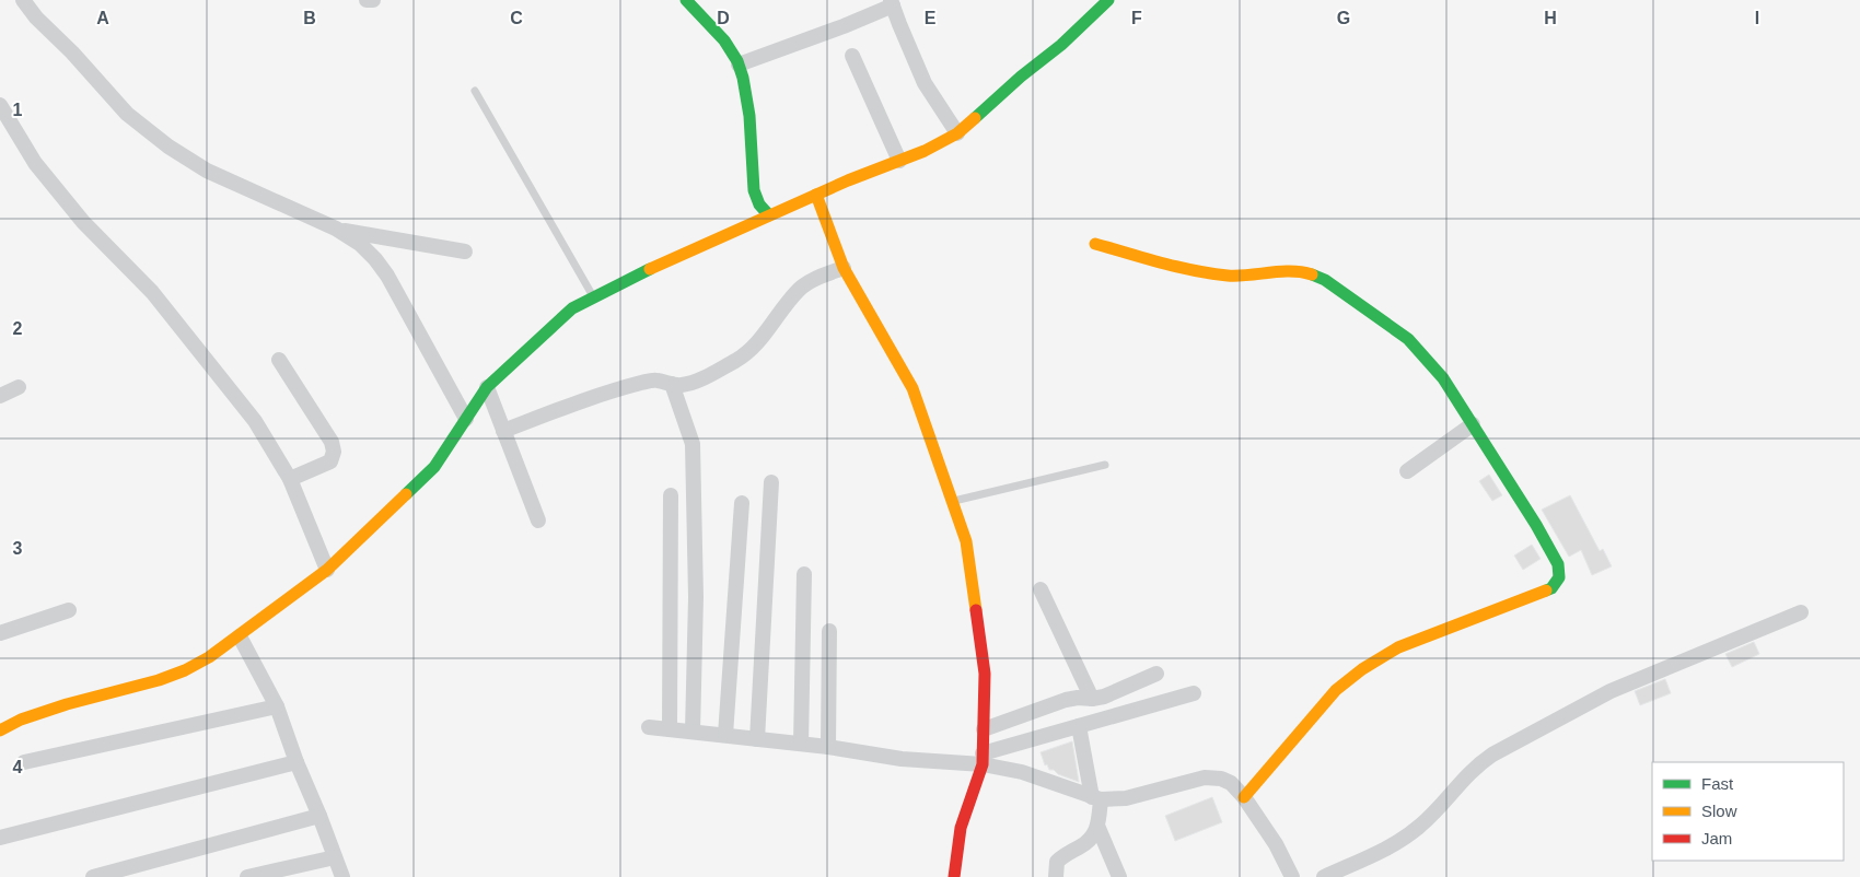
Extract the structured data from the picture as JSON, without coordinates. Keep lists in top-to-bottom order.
{
  "legend": ["Fast", "Slow", "Jam"],
  "grid": {
    "columns": [
      "A",
      "B",
      "C",
      "D",
      "E",
      "F",
      "G",
      "H",
      "I"
    ],
    "rows": [
      "1",
      "2",
      "3",
      "4"
    ]
  }
}
